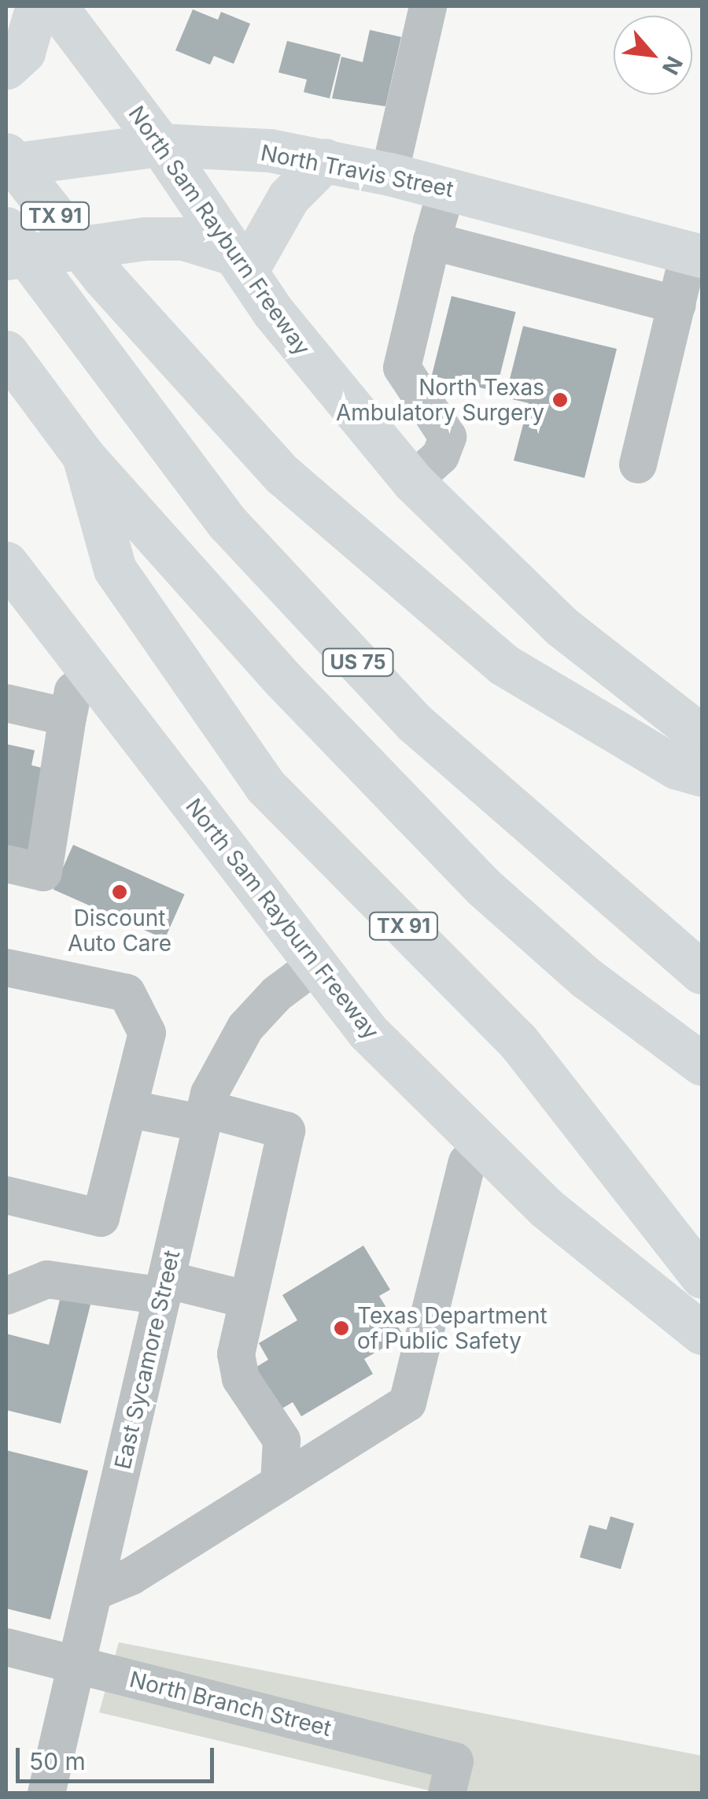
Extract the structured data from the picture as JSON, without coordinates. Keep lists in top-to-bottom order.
{
  "streets": {
    "main road": [
      "North Travis Street",
      "TX 91",
      "North Sam Rayburn Freeway",
      "US 75"
    ],
    "street": ["East Sycamore Street", "North Branch Street"]
  },
  "crossings": [
    ["North Travis Street", "North Sam Rayburn Freeway"],
    ["TX 91", "US 75"],
    ["North Sam Rayburn Freeway", "East Sycamore Street"],
    ["East Sycamore Street", "North Branch Street"]
  ],
  "places": ["North Texas Ambulatory Surgery", "Discount Auto Care", "Texas Department of Public Safety"],
  "scale_bar": "50 m",
  "north": "bottom right"
}
